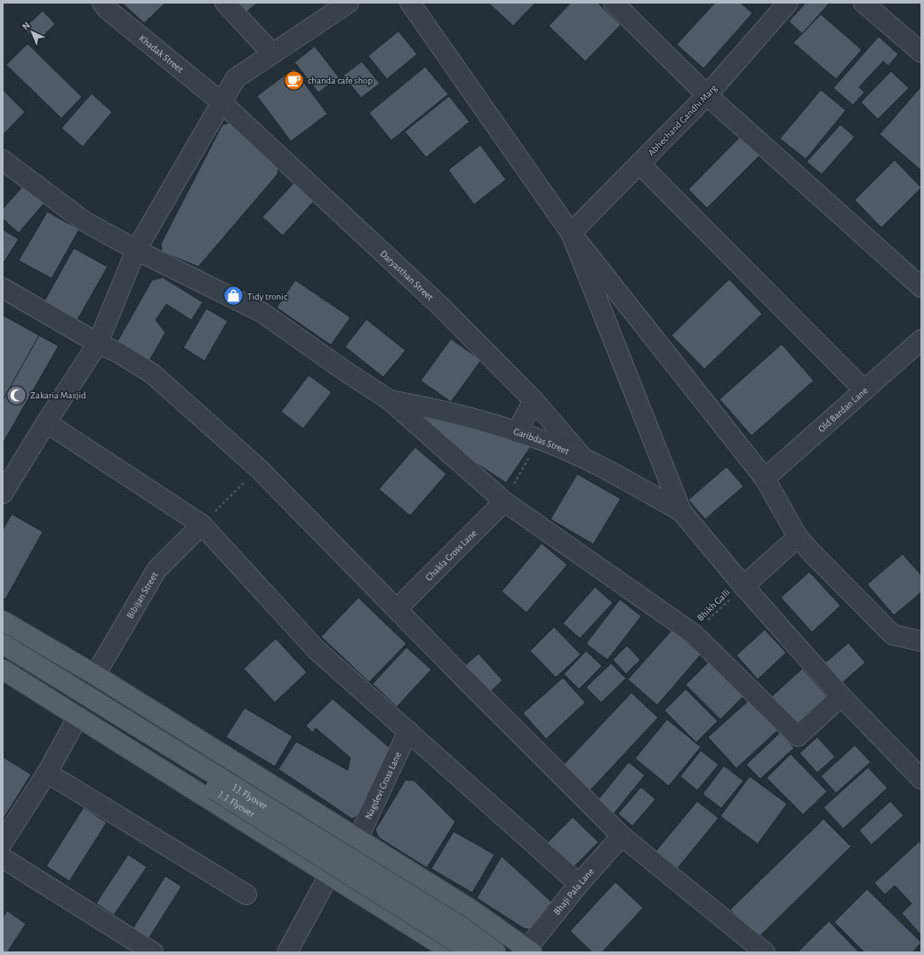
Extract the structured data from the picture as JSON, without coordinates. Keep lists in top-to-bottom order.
{
  "streets": {
    "main road": ["J.J. Flyover", "J. J. Flyover"],
    "street": [
      "Khadak Street",
      "Abhechand Gandhi Marg",
      "Daryasthan Street",
      "Old Bardan Lane",
      "Garibdas Street",
      "Chakla Cross Lane",
      "Bibijan Street",
      "Nagdevi Cross Lane",
      "Bhaji Pala Lane"
    ],
    "path": ["Bhikh Galli"]
  },
  "crossings": [
    ["Khadak Street", "Daryasthan Street"],
    ["Daryasthan Street", "Garibdas Street"]
  ],
  "places": {
    "cafe": ["chanda cafe shop"],
    "shop": ["Tidy tronic"],
    "mosque": ["Zakaria Masjid"]
  },
  "north": "top left"
}
